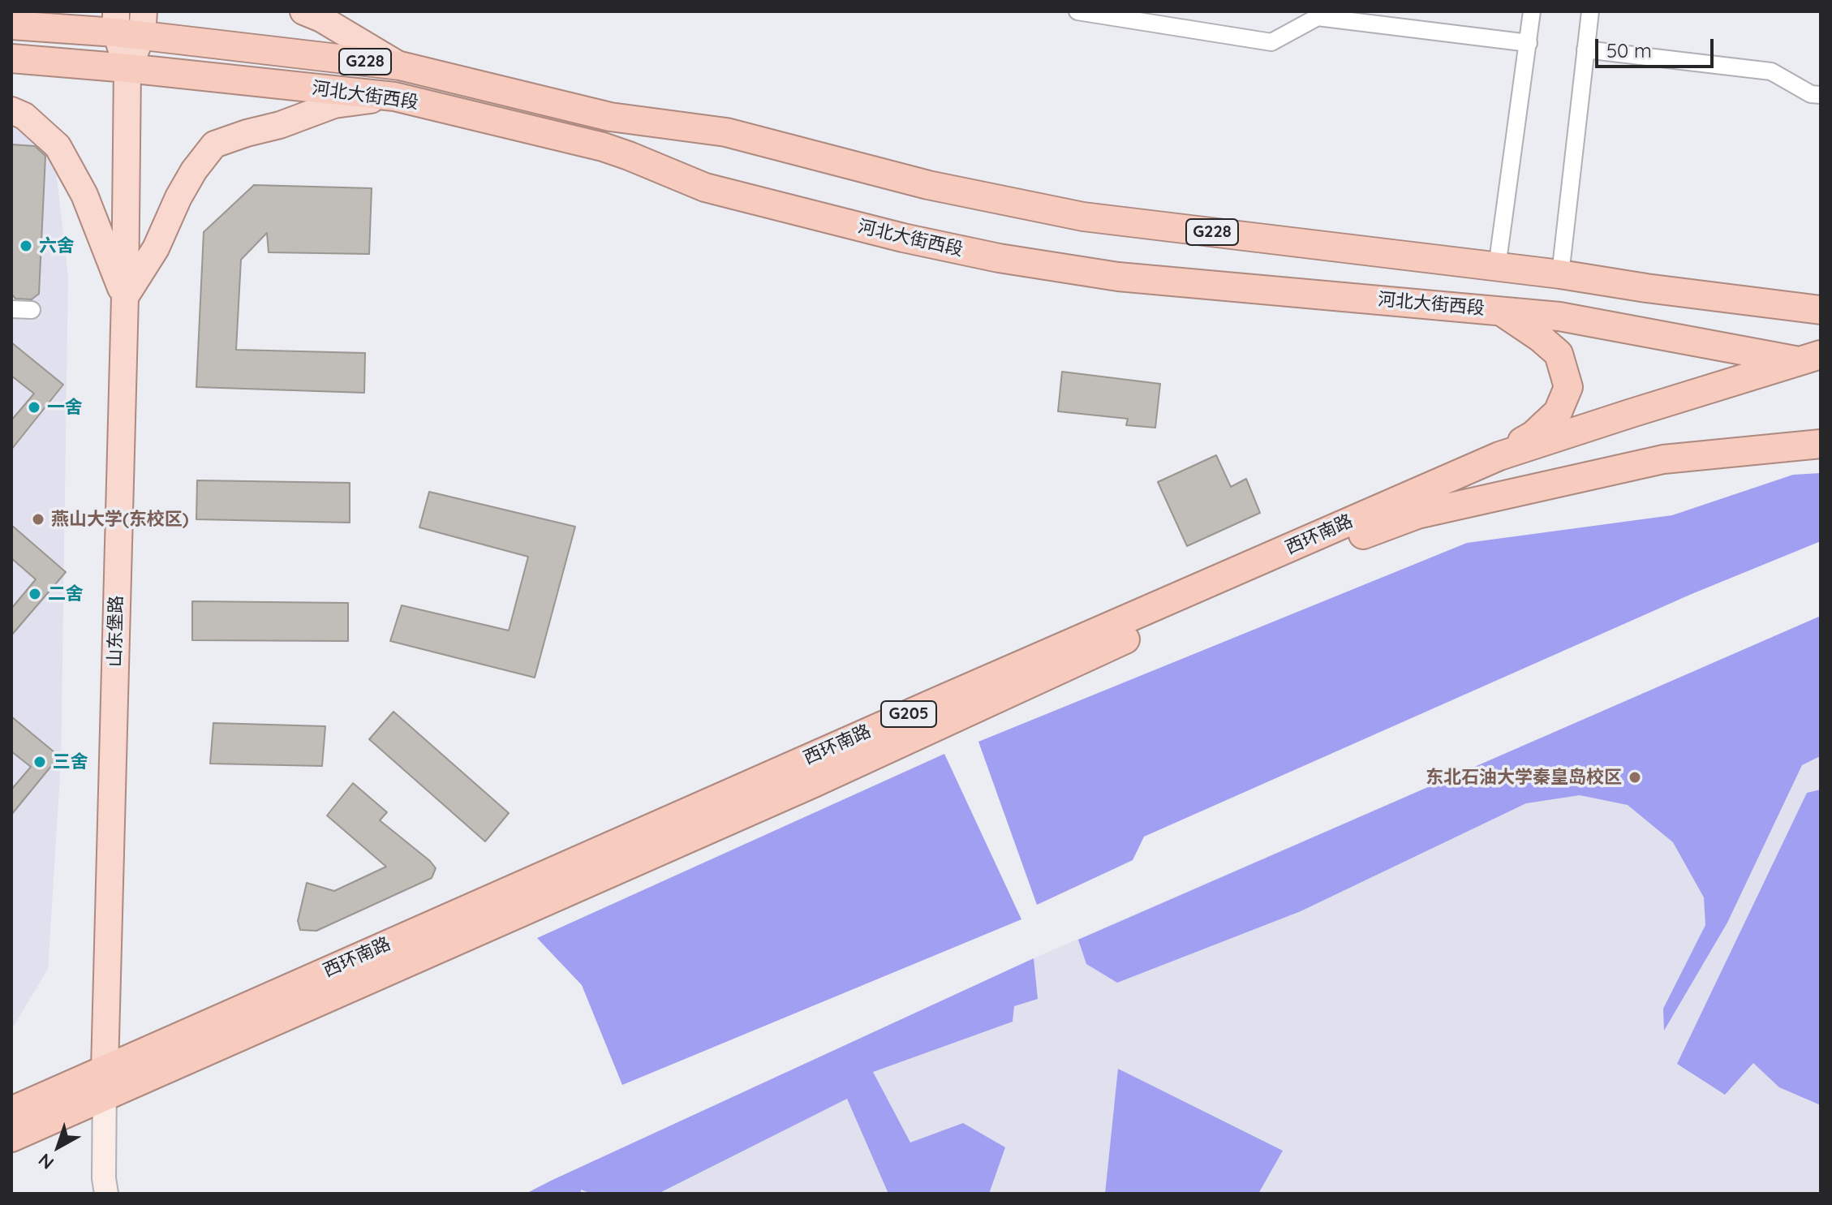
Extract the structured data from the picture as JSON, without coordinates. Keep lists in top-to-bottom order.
{
  "streets": {
    "highway": [
      "G228",
      "河北大街西段",
      "西环南路",
      "G205"
    ],
    "main road": ["山东堡路"]
  },
  "crossings": [
    ["河北大街西段", "西环南路"],
    ["河北大街西段", "山东堡路"],
    ["西环南路", "山东堡路"]
  ],
  "places": [
    "六舍",
    "一舍",
    "燕山大学(东校区)",
    "二舍",
    "三舍",
    "东北石油大学秦皇岛校区"
  ],
  "scale_bar": "50 m",
  "north": "bottom left"
}
